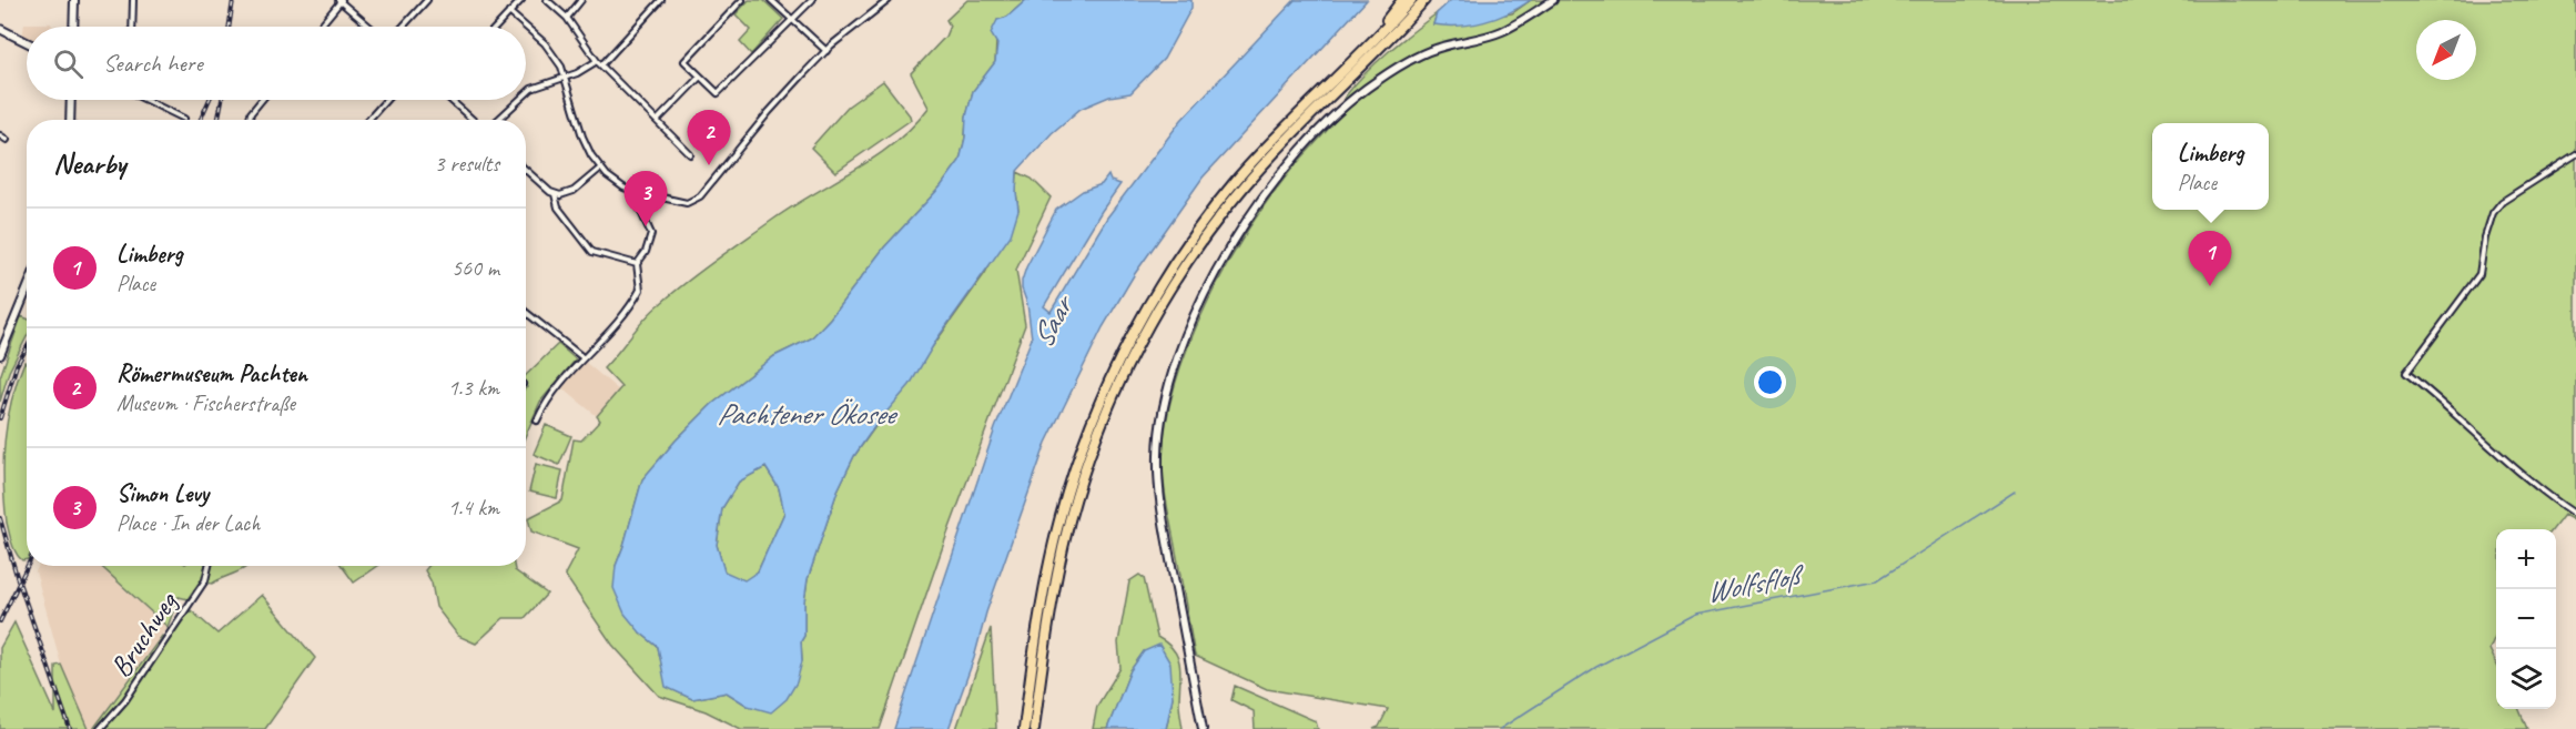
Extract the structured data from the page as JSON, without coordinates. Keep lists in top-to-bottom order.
{
  "streets": {
    "street": ["Bruchweg"]
  },
  "water": ["Saar", "Pachtener Ökosee", "Wolfsfloß"],
  "north": "bottom left",
  "page": {
    "search": "Search here",
    "pins": ["2", "3", "1"],
    "heading": ["Nearby", "3 results"],
    "popup": ["Limberg", "Place"],
    "list": [
      {
        "mark": "1",
        "name": "Limberg",
        "note": "Place",
        "value": "560 m"
      },
      {
        "mark": "2",
        "name": "Römermuseum Pachten",
        "note": "Museum · Fischerstraße",
        "value": "1.3 km"
      },
      {
        "mark": "3",
        "name": "Simon Levy",
        "note": "Place · In der Lach",
        "value": "1.4 km"
      }
    ],
    "map_buttons": ["+", "−"]
  }
}
